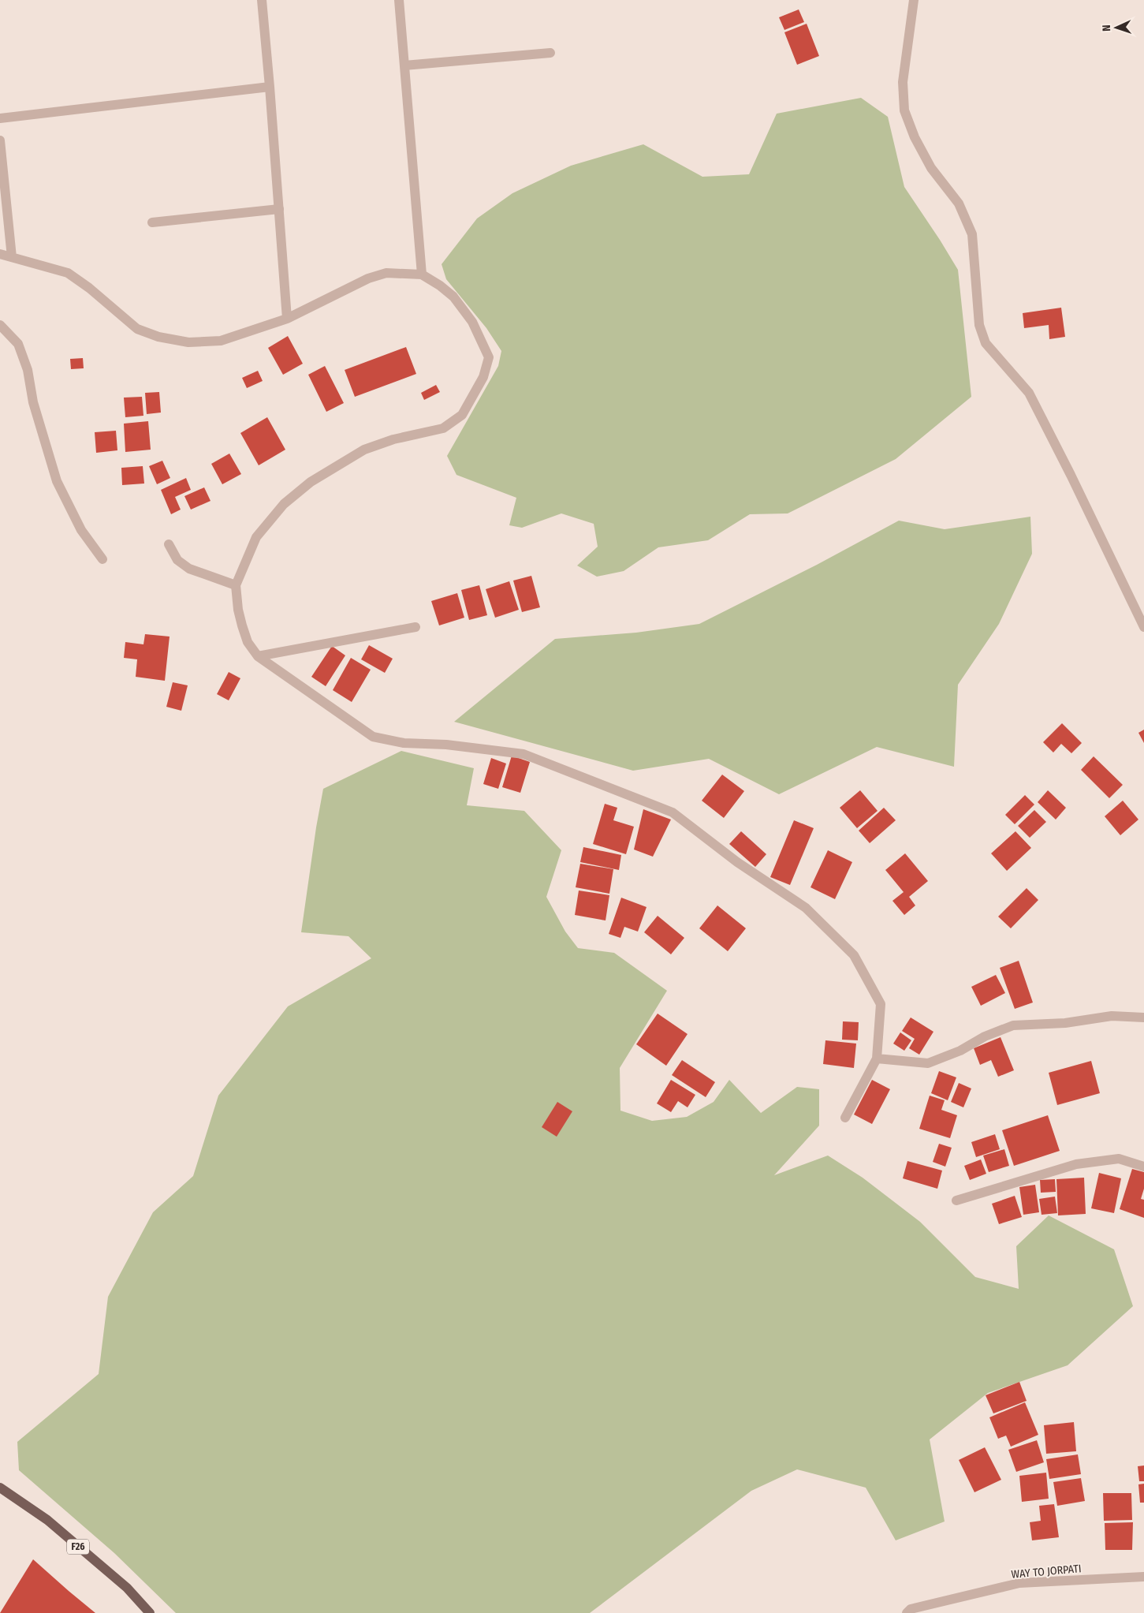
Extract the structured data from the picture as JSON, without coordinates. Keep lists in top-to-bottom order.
{
  "streets": {
    "main road": ["F26"],
    "street": ["WAY TO JORPATI"]
  },
  "north": "left"
}
